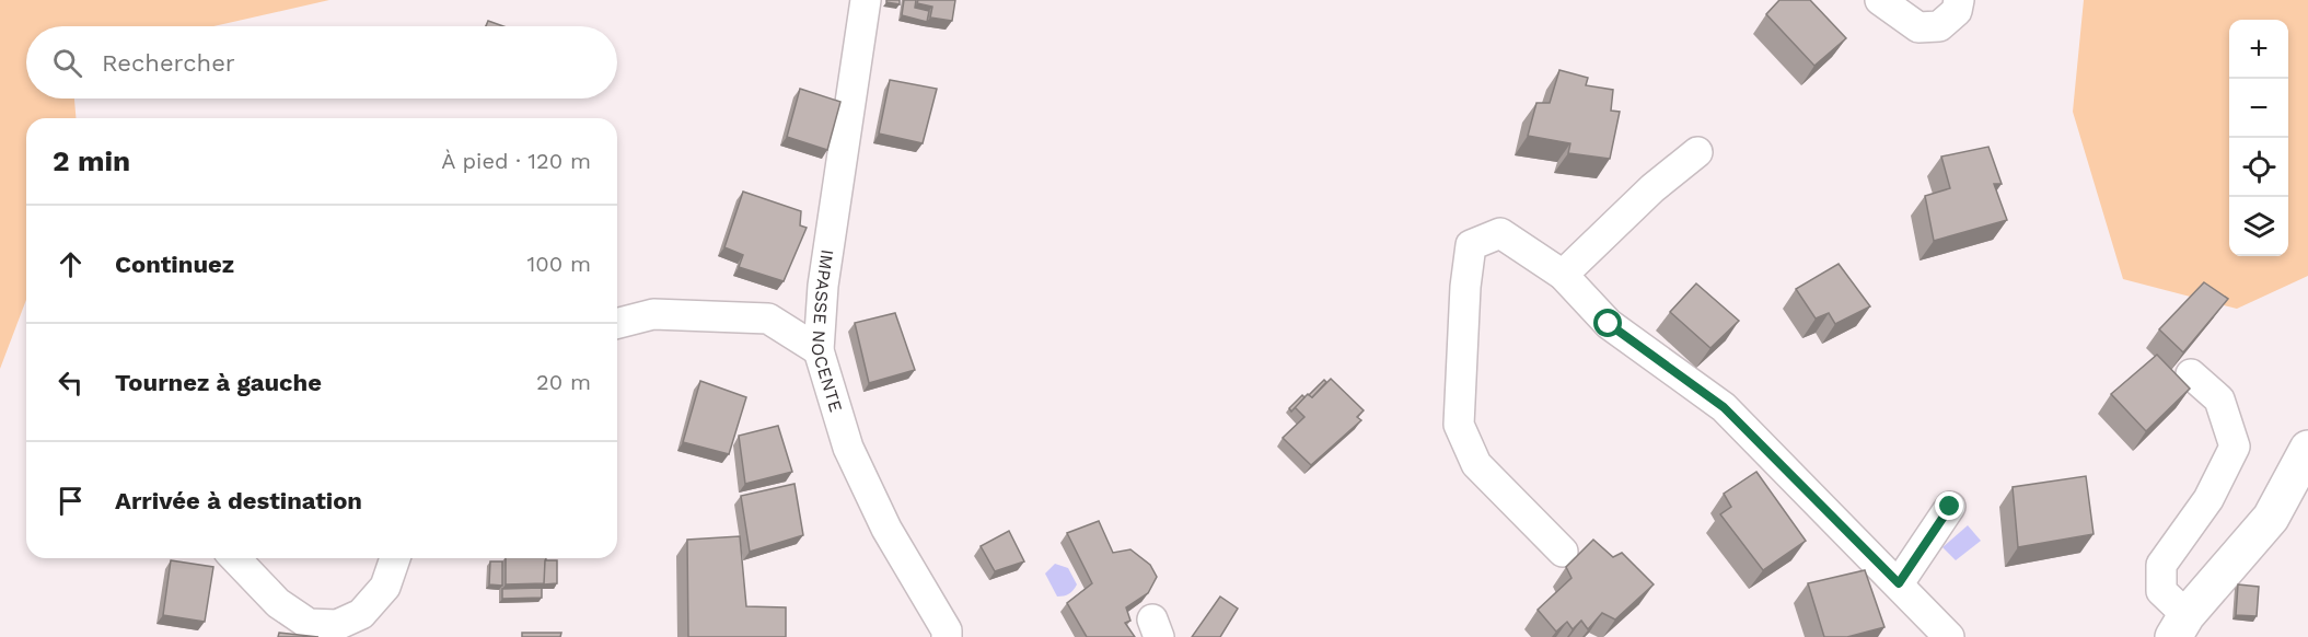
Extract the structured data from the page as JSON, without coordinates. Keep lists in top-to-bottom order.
{
  "streets": {
    "street": ["IMPASSE NOCENTE"]
  },
  "page": {
    "map_buttons": ["+", "−"],
    "search": "Rechercher",
    "heading": ["2 min", "À pied · 120 m"],
    "list": [
      ["Continuez", "100 m"],
      ["Tournez à gauche", "20 m"],
      "Arrivée à destination"
    ]
  }
}
